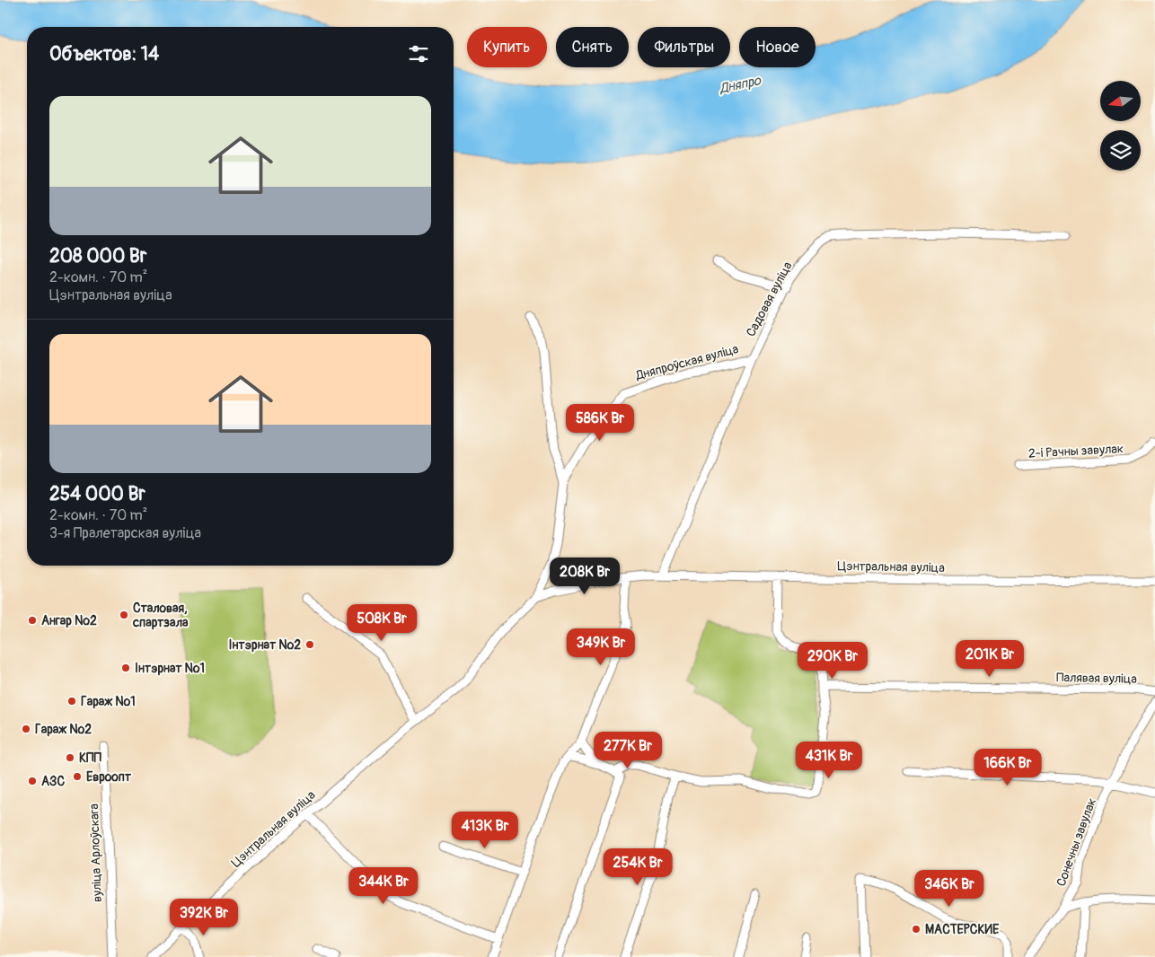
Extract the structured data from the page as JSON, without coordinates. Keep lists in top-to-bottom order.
{
  "streets": {
    "street": [
      "Садовая вуліца",
      "Дняпроўская вуліца",
      "2-і Рачны завулак",
      "Цэнтральная вуліца",
      "Палявая вуліца",
      "Сонечны завулак",
      "вуліца Арлоўскага"
    ]
  },
  "crossings": [
    ["Садовая вуліца", "Дняпроўская вуліца"],
    ["Садовая вуліца", "Цэнтральная вуліца"]
  ],
  "water": ["Дняпро"],
  "places": [
    "Сталовая, спартзала",
    "Ангар №2",
    "Інтэрнат №2",
    "Інтэрнат №1",
    "Гараж №1",
    "Гараж №2",
    "КПП",
    "Евроопт",
    "АЗС",
    "МАСТЕРСКИЕ"
  ],
  "north": "left",
  "page": {
    "chip": [
      "Купить",
      "Снять",
      "Фильтры",
      "Новое"
    ],
    "heading": "Объектов: 14",
    "list": [
      {
        "name": "208 000 Br",
        "note": "2-комн. · 70 m² · Цэнтральная вуліца"
      },
      {
        "name": "254 000 Br",
        "note": "2-комн. · 70 m² · 3-я Пралетарская вуліца"
      }
    ],
    "price": [
      "586K Br",
      "208K Br",
      "508K Br",
      "349K Br",
      "201K Br",
      "290K Br",
      "277K Br",
      "431K Br",
      "166K Br",
      "413K Br",
      "254K Br",
      "344K Br",
      "346K Br",
      "392K Br"
    ]
  }
}
